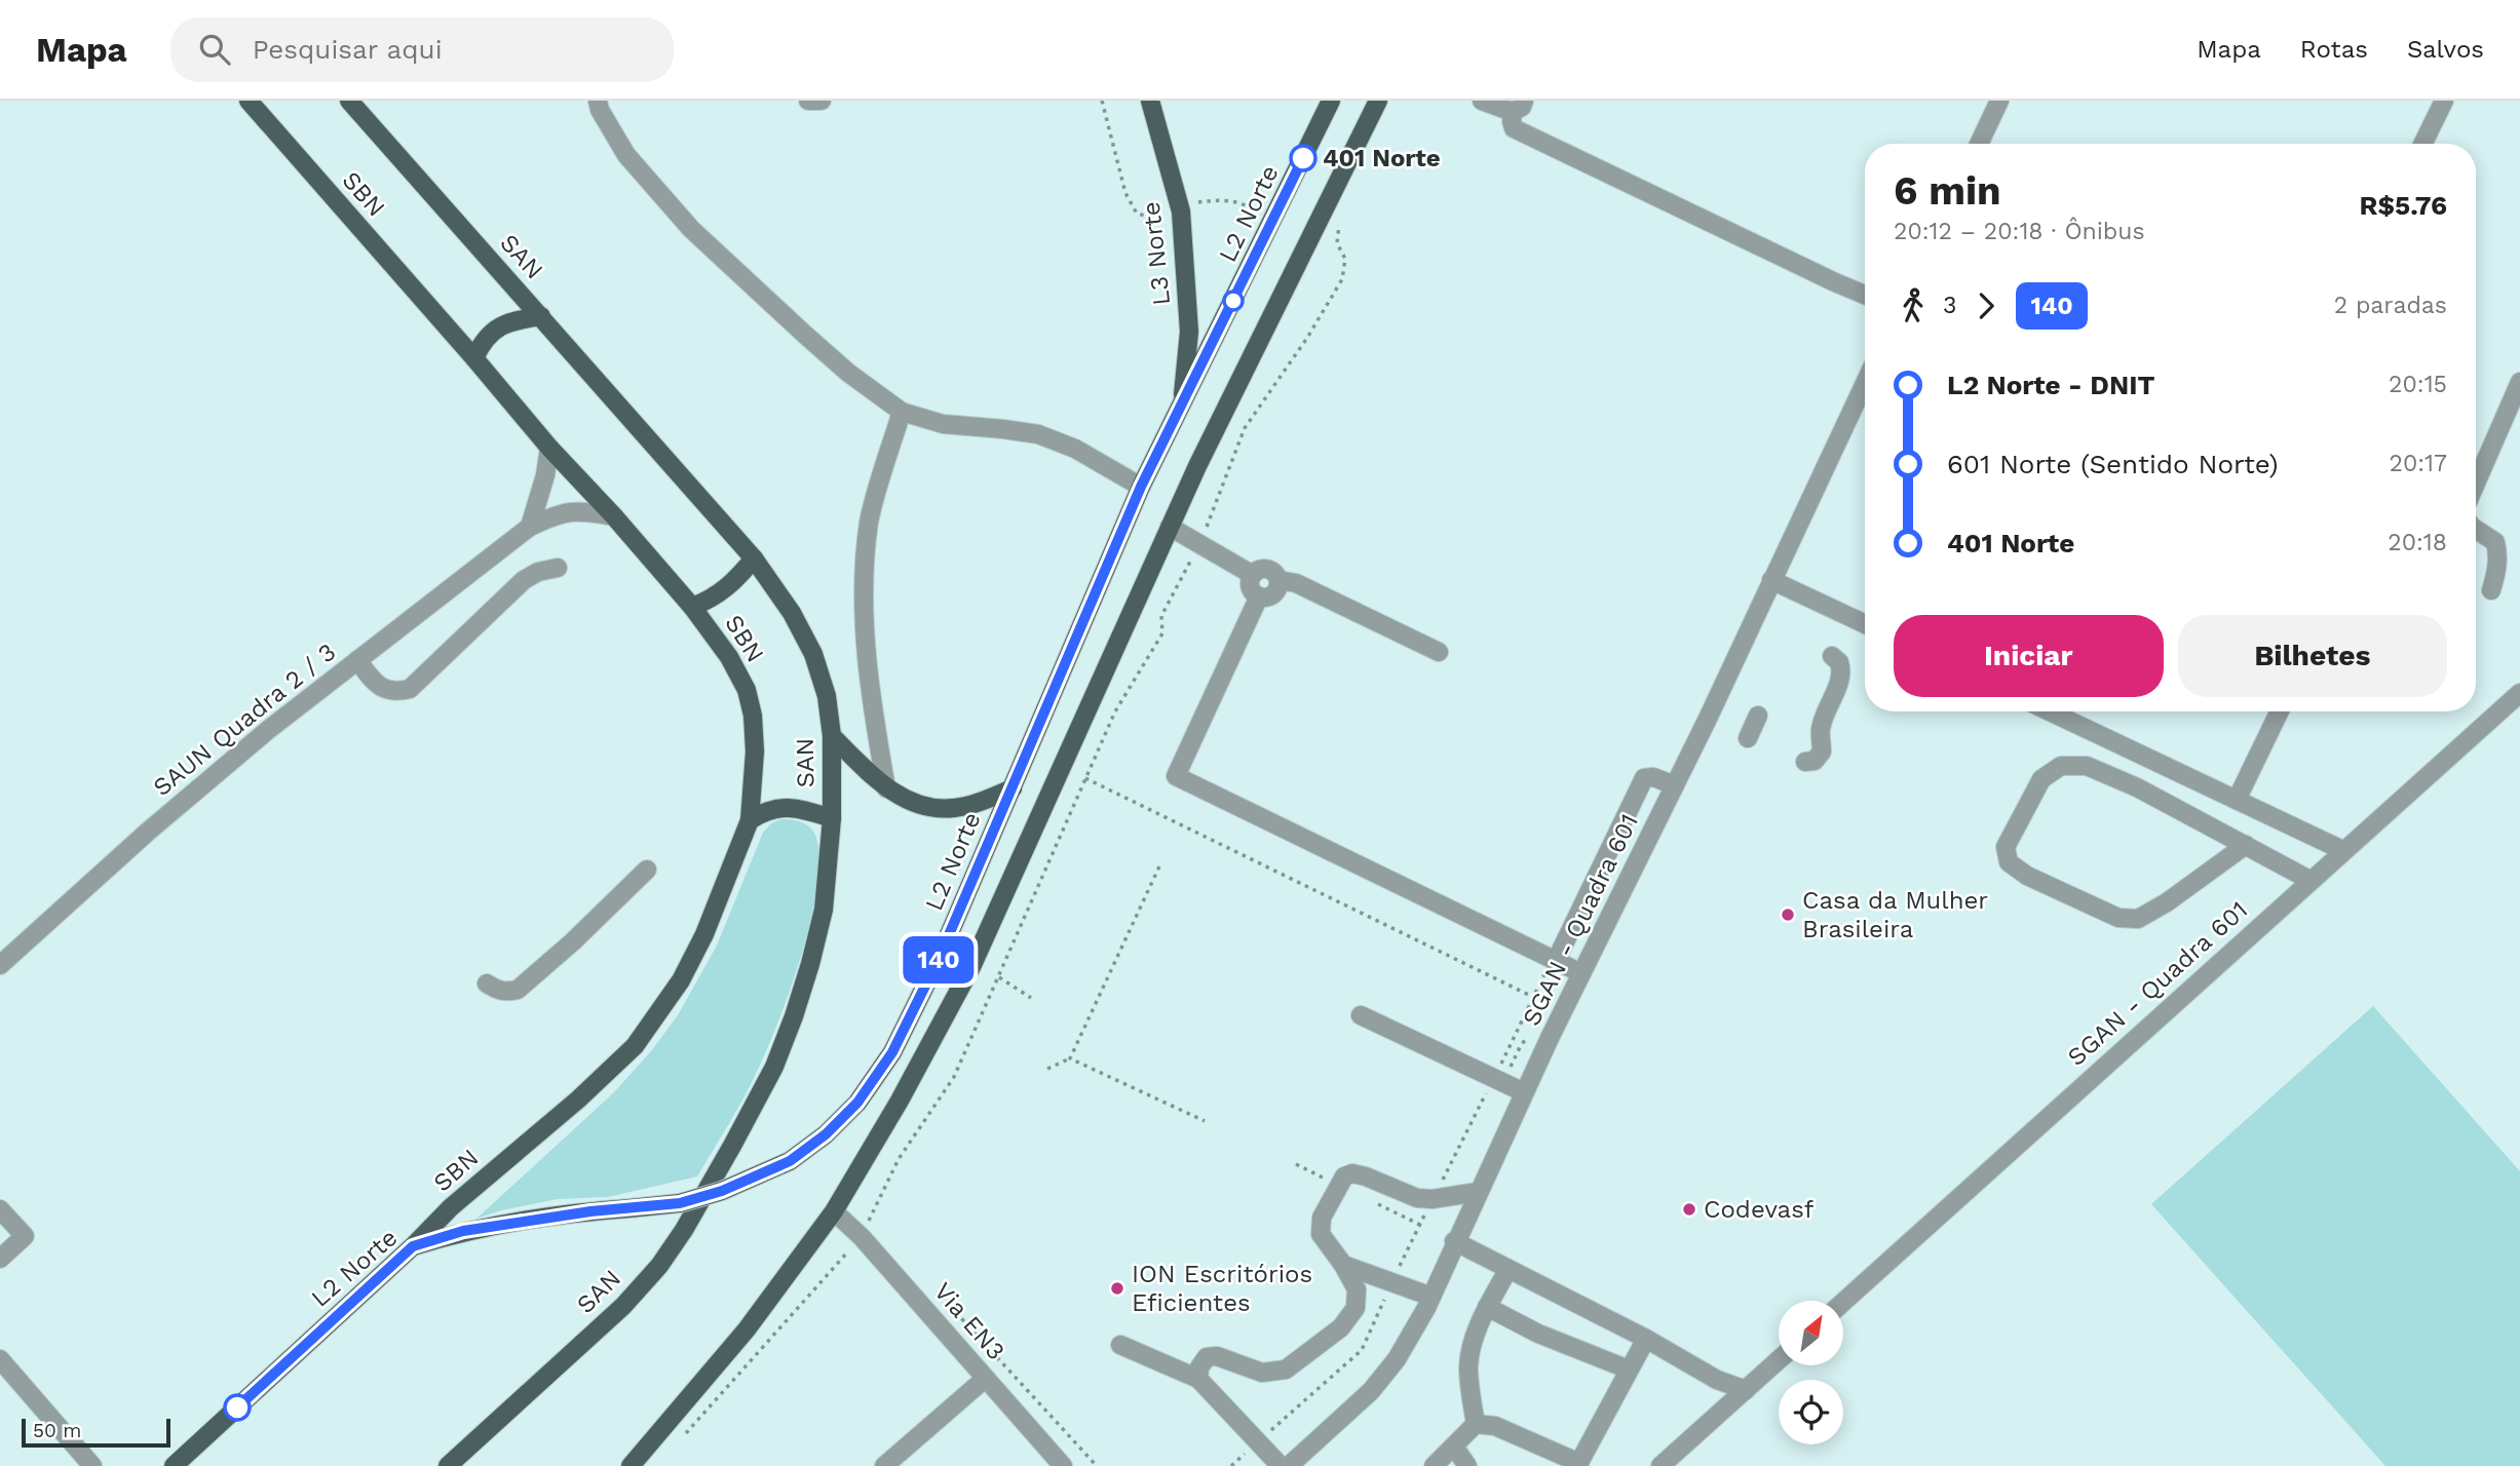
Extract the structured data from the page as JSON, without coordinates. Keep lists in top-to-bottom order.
{
  "streets": {
    "main road": [
      "SBN",
      "L2 Norte",
      "L3 Norte",
      "SAN"
    ],
    "street": ["SAUN Quadra 2 / 3", "SGAN - Quadra 601", "Via EN3"]
  },
  "crossings": [
    ["SBN", "L2 Norte"],
    ["SBN", "SAUN Quadra 2 / 3"],
    ["L2 Norte", "L3 Norte"]
  ],
  "places": [
    "401 Norte",
    "Casa da Mulher Brasileira",
    "Codevasf",
    "ION Escritórios Eficientes"
  ],
  "lines": ["bus line 140"],
  "scale_bar": "50 m",
  "north": "top right",
  "page": {
    "header": "Mapa",
    "search": "Pesquisar aqui",
    "nav": ["Mapa", "Rotas", "Salvos"],
    "on_map": "140",
    "heading": ["6 min", "20:12 – 20:18 · Ônibus", "R$5.76"],
    "legs": ["3", "140", "2 paradas"],
    "list": [
      {
        "name": "L2 Norte - DNIT",
        "value": "20:15"
      },
      {
        "name": "601 Norte (Sentido Norte)",
        "value": "20:17"
      },
      {
        "name": "401 Norte",
        "value": "20:18"
      }
    ],
    "buttons": ["Iniciar", "Bilhetes"],
    "scale": "50 m"
  }
}
